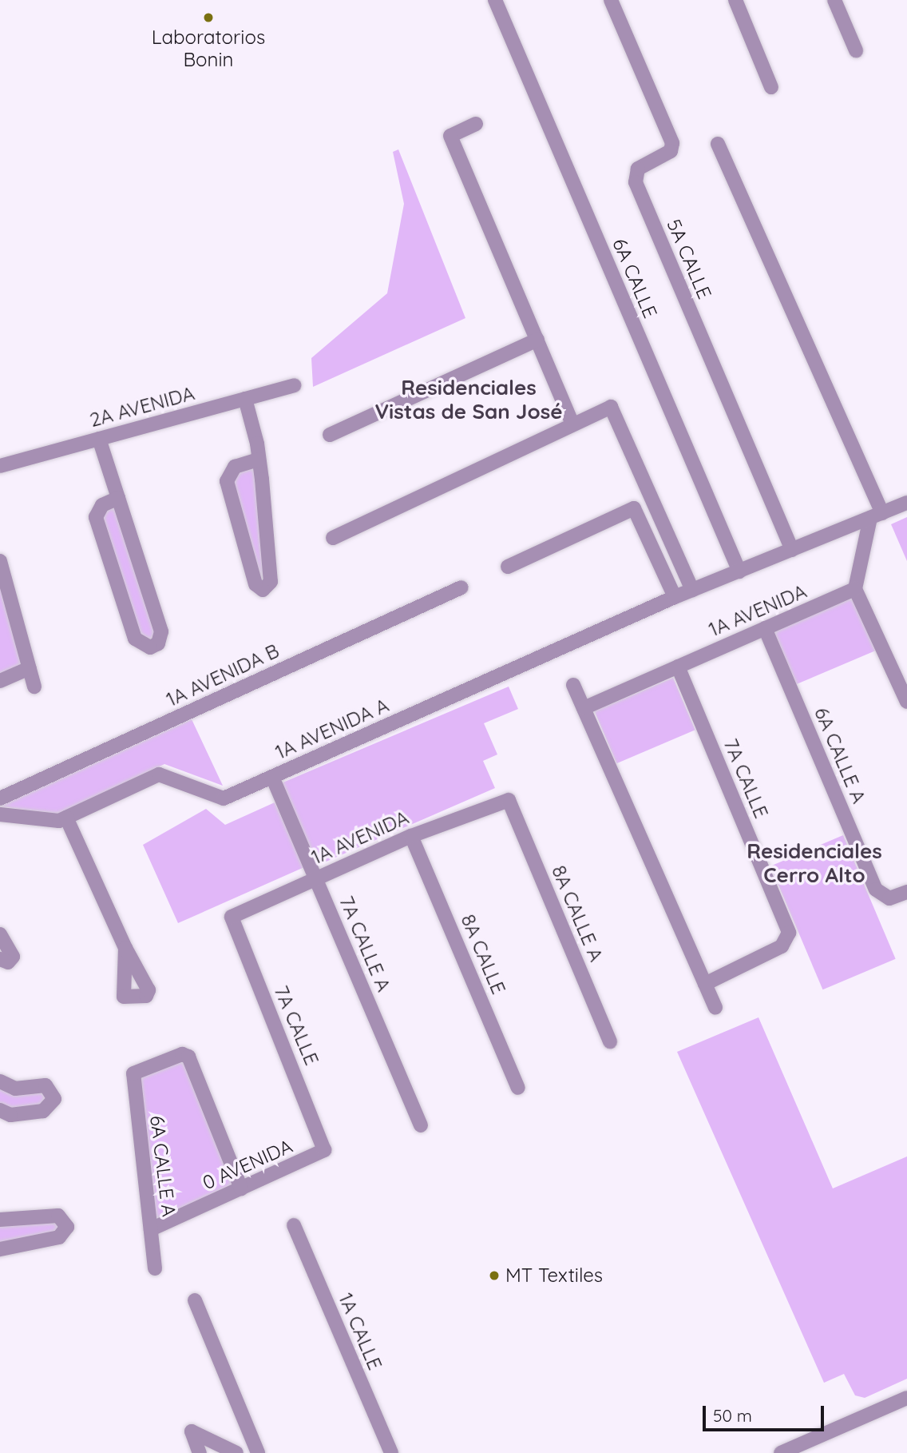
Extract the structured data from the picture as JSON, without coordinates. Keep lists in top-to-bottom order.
{
  "streets": {
    "street": [
      "5A CALLE",
      "6A CALLE",
      "2A AVENIDA",
      "1A AVENIDA",
      "1A AVENIDA B",
      "1A AVENIDA A",
      "6A CALLE A",
      "7A CALLE",
      "8A CALLE A",
      "7A CALLE A",
      "8A CALLE",
      "0 AVENIDA",
      "1A CALLE"
    ]
  },
  "crossings": [
    ["5A CALLE", "1A AVENIDA A"],
    ["6A CALLE", "1A AVENIDA A"],
    ["1A AVENIDA", "6A CALLE A"],
    ["1A AVENIDA", "7A CALLE"],
    ["1A AVENIDA", "8A CALLE A"],
    ["1A AVENIDA", "7A CALLE A"],
    ["1A AVENIDA", "8A CALLE"],
    ["1A AVENIDA A", "7A CALLE A"],
    ["6A CALLE A", "0 AVENIDA"],
    ["7A CALLE", "0 AVENIDA"]
  ],
  "districts": ["Residenciales Vistas de San José", "Residenciales Cerro Alto"],
  "places": ["Laboratorios Bonin", "MT Textiles"],
  "scale_bar": "50 m"
}
